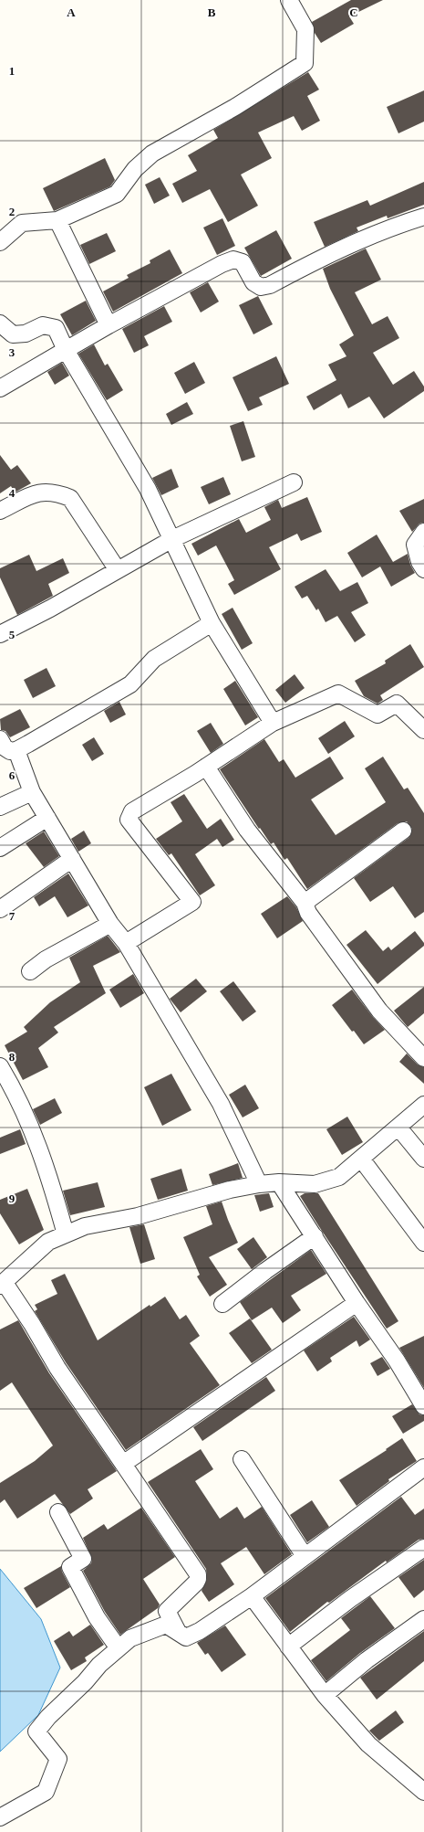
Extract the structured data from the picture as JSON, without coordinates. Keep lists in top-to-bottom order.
{
  "grid": {
    "columns": ["A", "B", "C"],
    "rows": [
      "1",
      "2",
      "3",
      "4",
      "5",
      "6",
      "7",
      "8",
      "9"
    ]
  }
}
